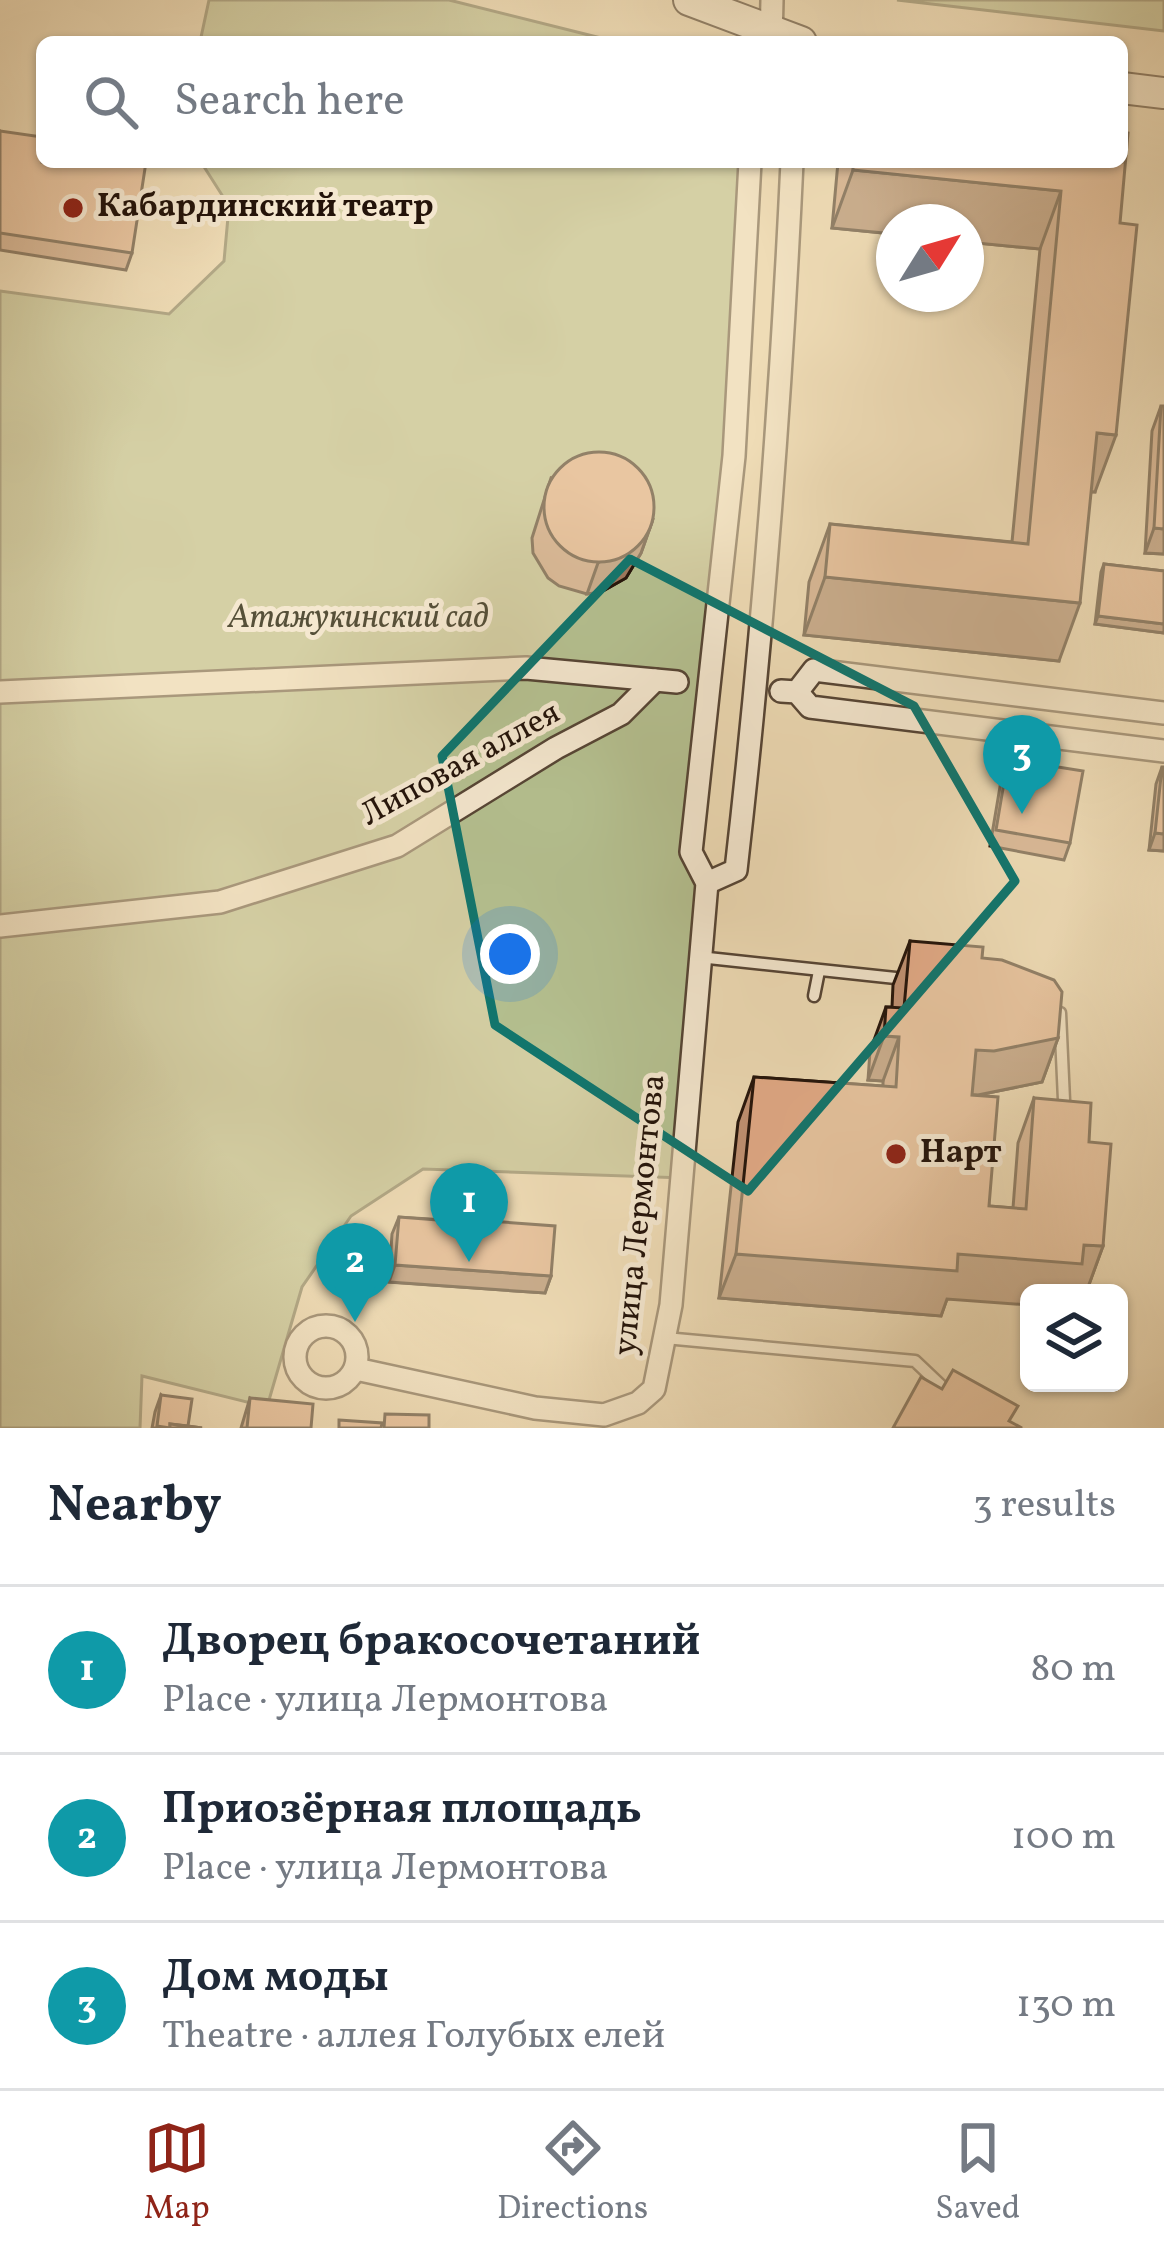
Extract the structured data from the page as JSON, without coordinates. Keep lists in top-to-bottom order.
{
  "streets": {
    "street": ["Липовая аллея", "улица Лермонтова"]
  },
  "parks": ["Атажукинский сад"],
  "places": ["Кабардинский театр", "Нарт"],
  "north": "top right",
  "page": {
    "search": "Search here",
    "pins": ["3", "1", "2"],
    "heading": ["Nearby", "3 results"],
    "list": [
      {
        "mark": "1",
        "name": "Дворец бракосочетаний",
        "note": "Place · улица Лермонтова",
        "value": "80 m"
      },
      {
        "mark": "2",
        "name": "Приозёрная площадь",
        "note": "Place · улица Лермонтова",
        "value": "100 m"
      },
      {
        "mark": "3",
        "name": "Дом моды",
        "note": "Theatre · аллея Голубых елей",
        "value": "130 m"
      }
    ],
    "nav": ["Map", "Directions", "Saved"]
  }
}
